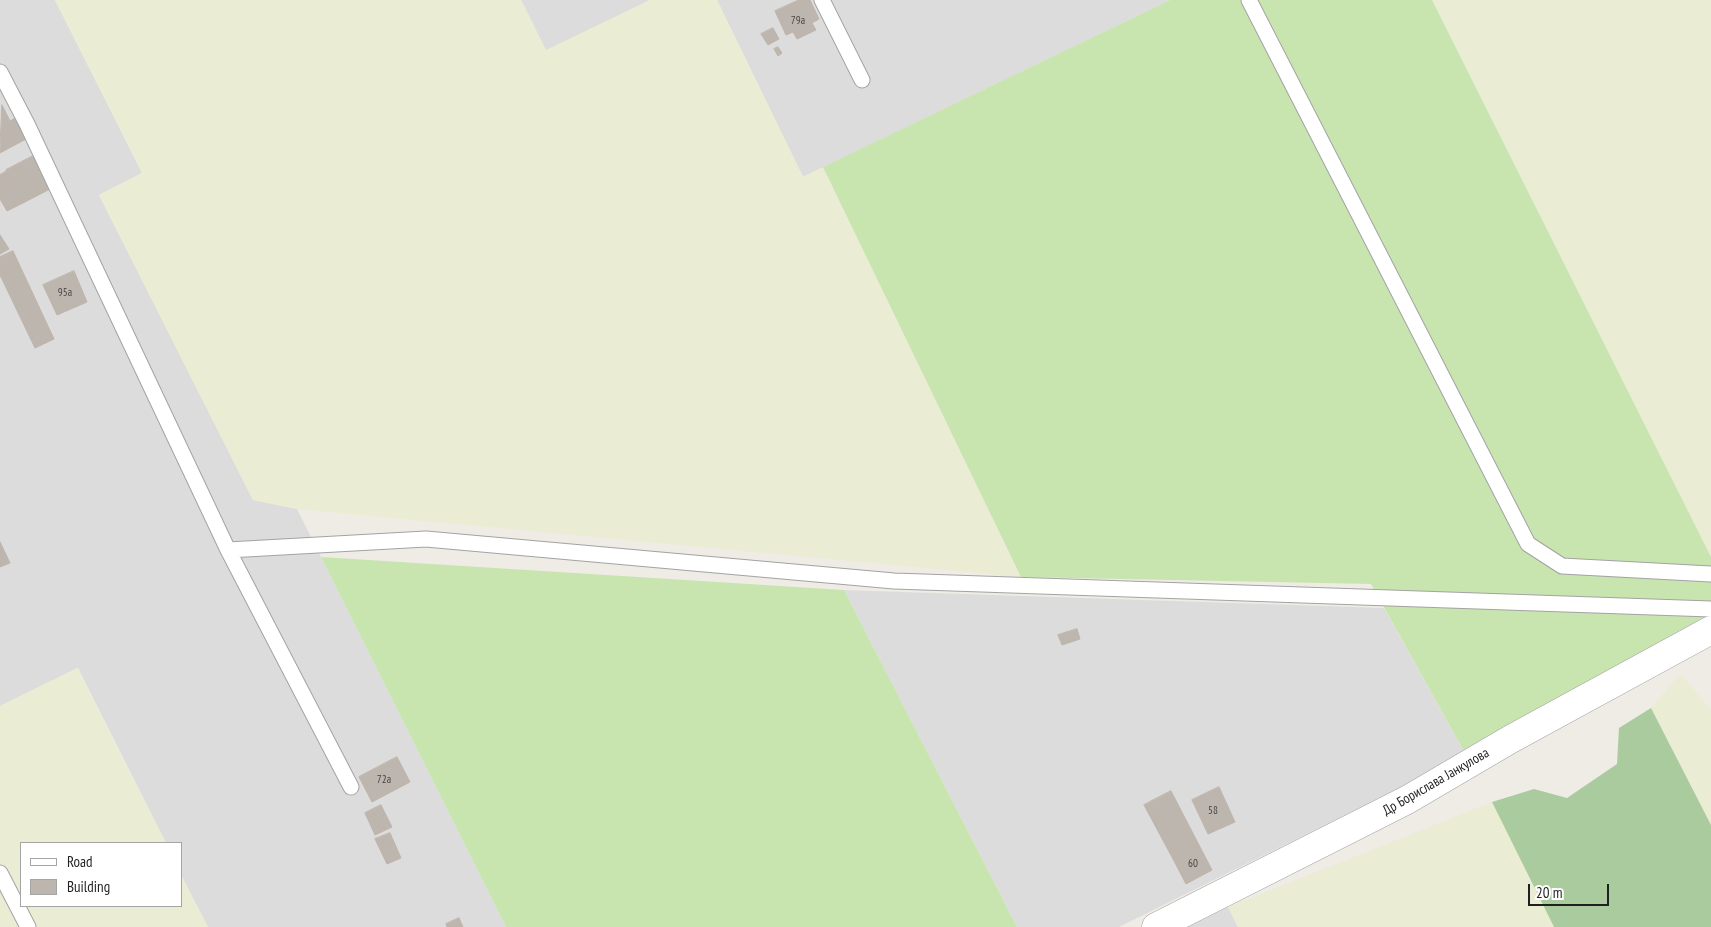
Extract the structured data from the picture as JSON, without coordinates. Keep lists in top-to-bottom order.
{
  "streets": {
    "street": ["Др Борислава Јанкулова"]
  },
  "house_numbers": [
    "79a",
    "95a",
    "72a",
    "58",
    "60"
  ],
  "legend": ["Road", "Building"],
  "scale_bar": "20 m"
}
